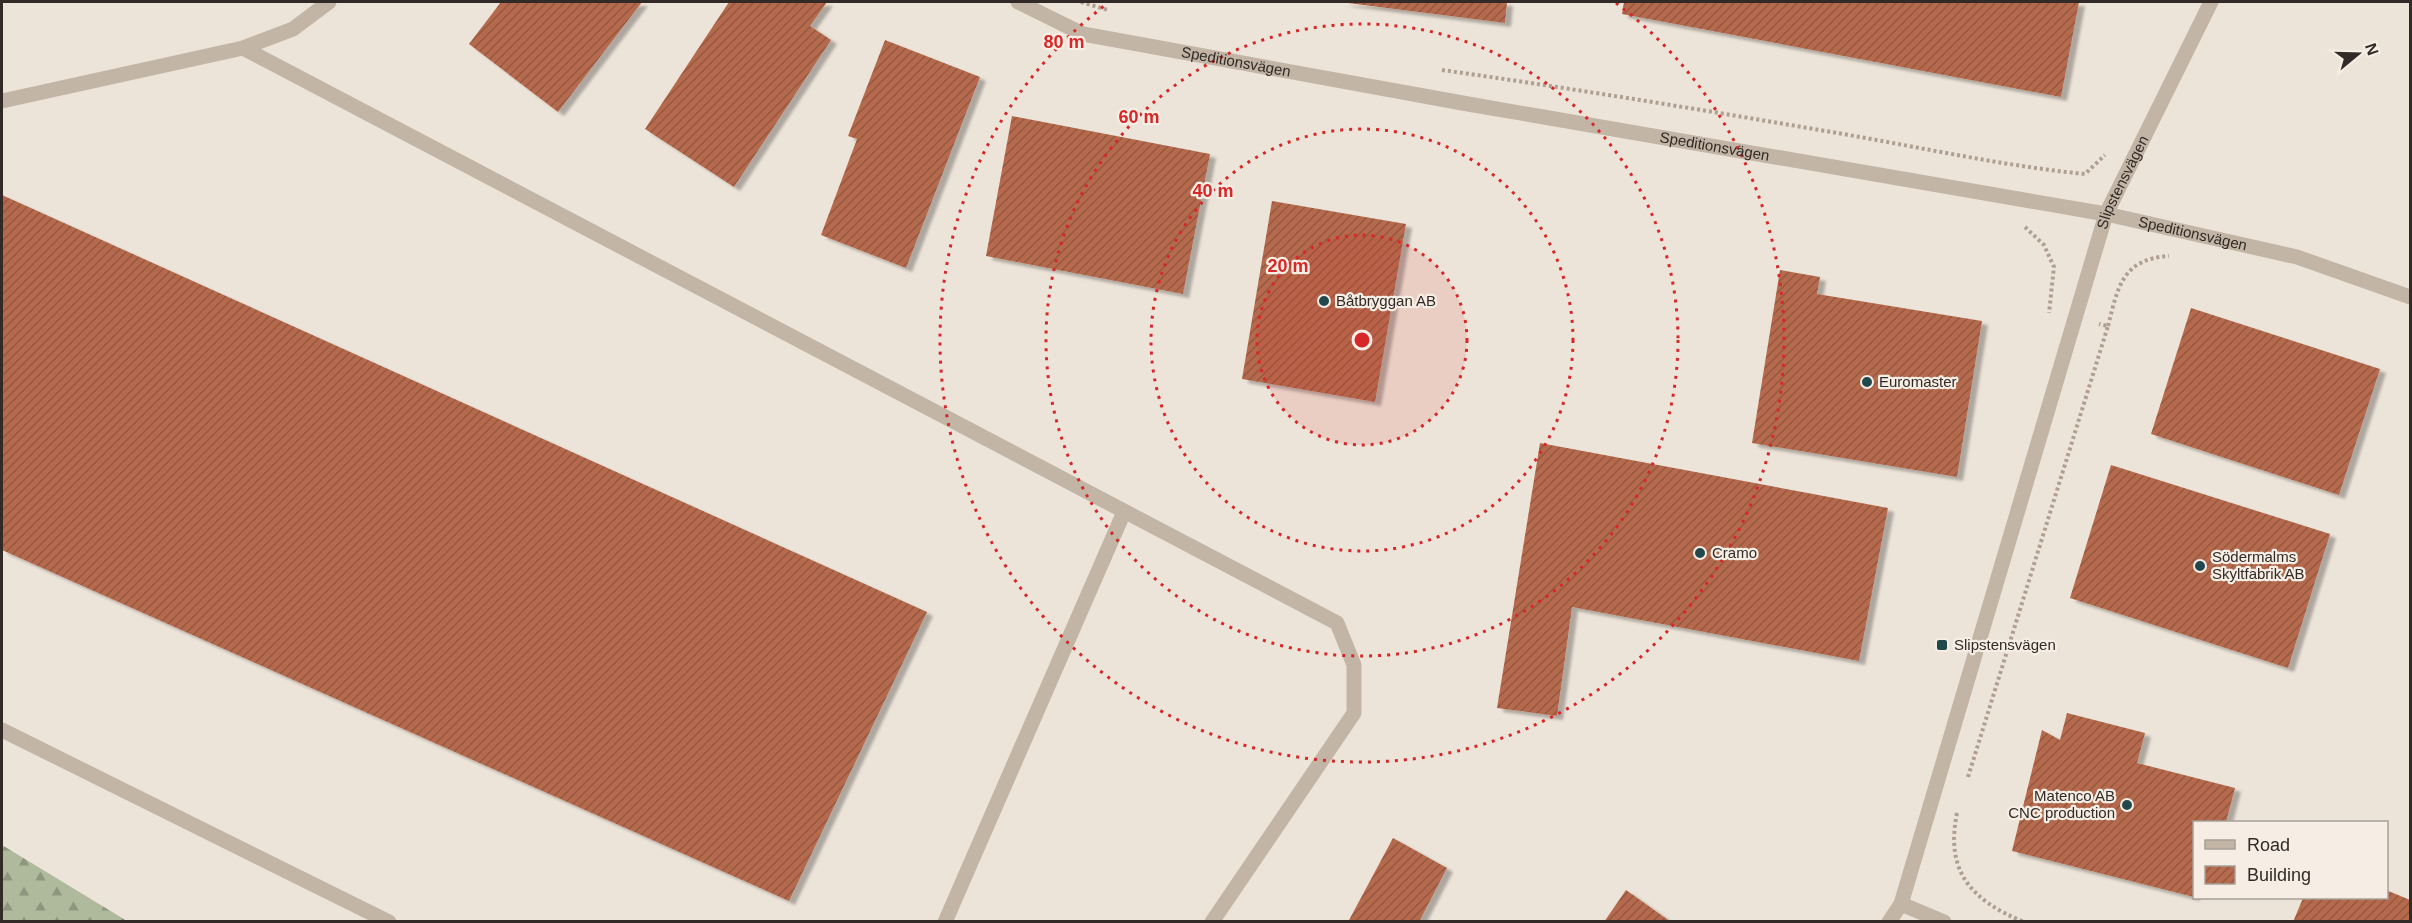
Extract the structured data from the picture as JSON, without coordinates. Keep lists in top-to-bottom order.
{
  "streets": {
    "street": ["Speditionsvägen", "Slipstensvägen"]
  },
  "crossings": [
    ["Speditionsvägen", "Slipstensvägen"]
  ],
  "places": {
    "other": [
      "Båtbryggan AB",
      "Euromaster",
      "Cramo",
      "Södermalms Skyltfabrik AB",
      "Matenco AB CNC production"
    ],
    "transit": ["Slipstensvägen"]
  },
  "legend": ["Road", "Building"],
  "north": "right",
  "rings": [
    "80 m",
    "60 m",
    "40 m",
    "20 m"
  ]
}
